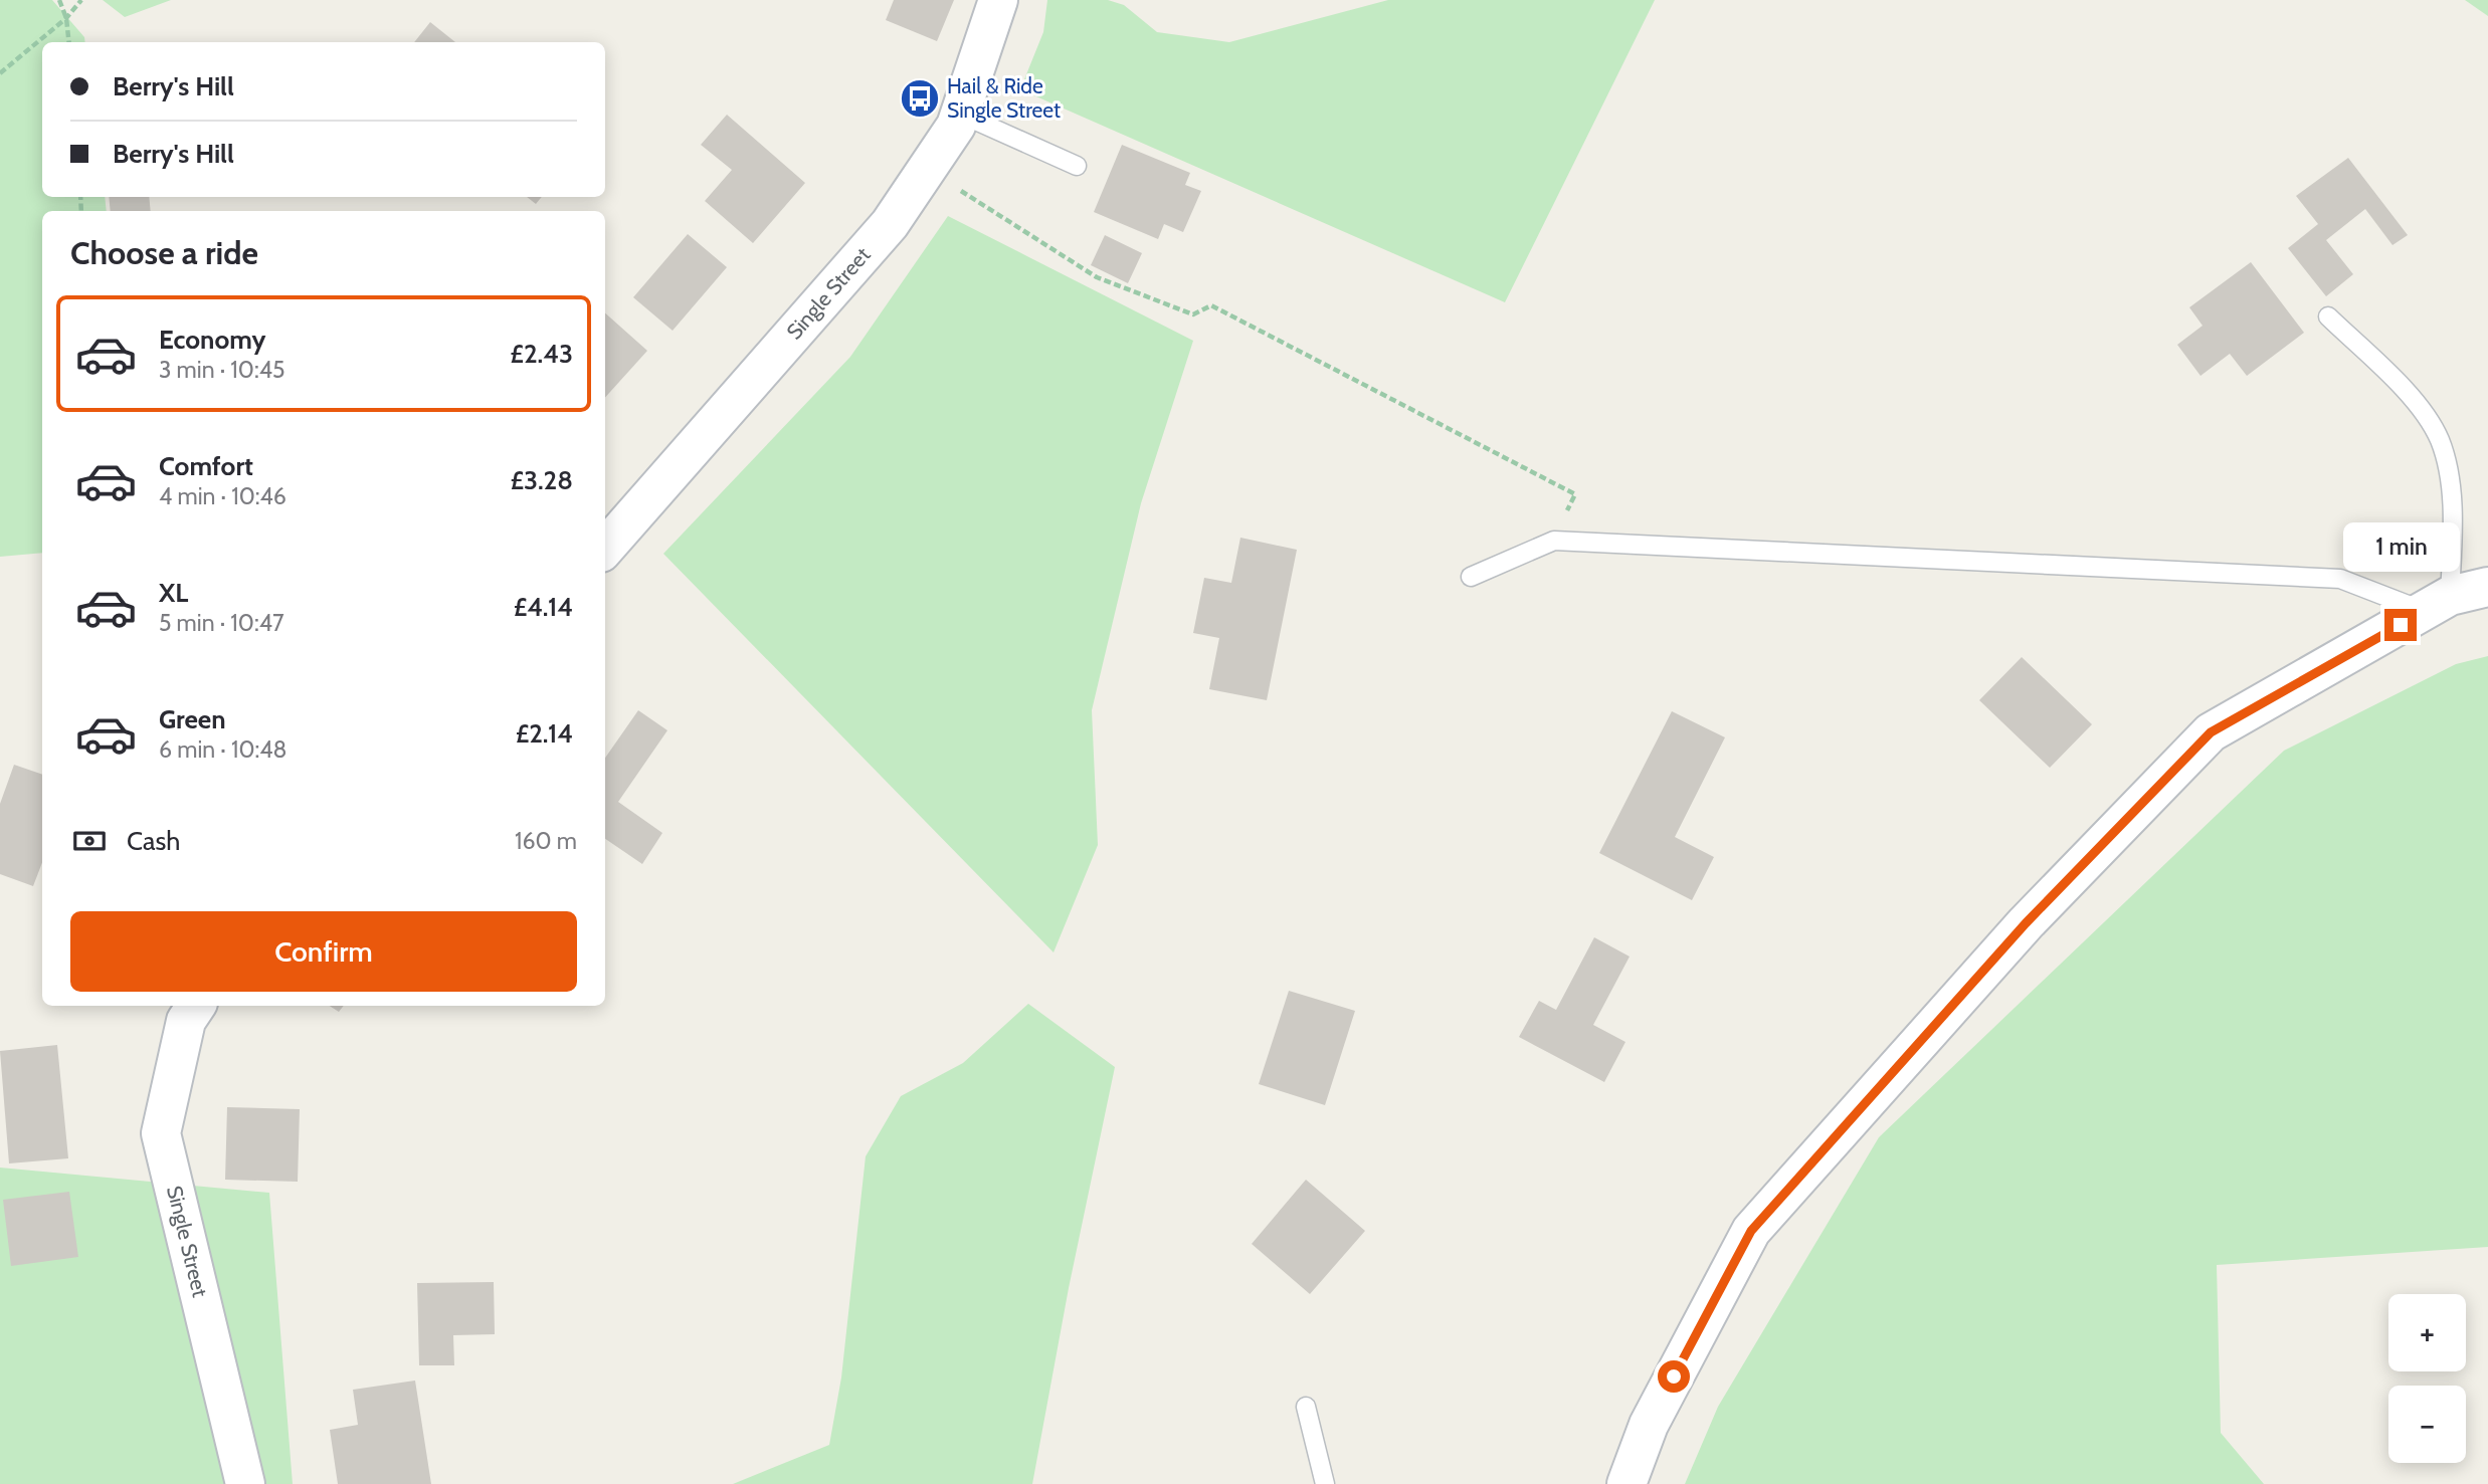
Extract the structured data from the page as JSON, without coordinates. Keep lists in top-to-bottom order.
{
  "streets": {
    "street": ["Single Street"]
  },
  "places": {
    "bus stop": ["Hail & Ride Single Street"]
  },
  "page": {
    "banner": ["Berry's Hill", "Berry's Hill"],
    "heading": "Choose a ride",
    "list": [
      {
        "name": "Economy",
        "note": "3 min · 10:45",
        "value": "£2.43"
      },
      {
        "name": "Comfort",
        "note": "4 min · 10:46",
        "value": "£3.28"
      },
      {
        "name": "XL",
        "note": "5 min · 10:47",
        "value": "£4.14"
      },
      {
        "name": "Green",
        "note": "6 min · 10:48",
        "value": "£2.14"
      }
    ],
    "bubble": "1 min",
    "pay": ["Cash", "160 m"],
    "buttons": "Confirm",
    "map_buttons": ["+", "−"]
  }
}
